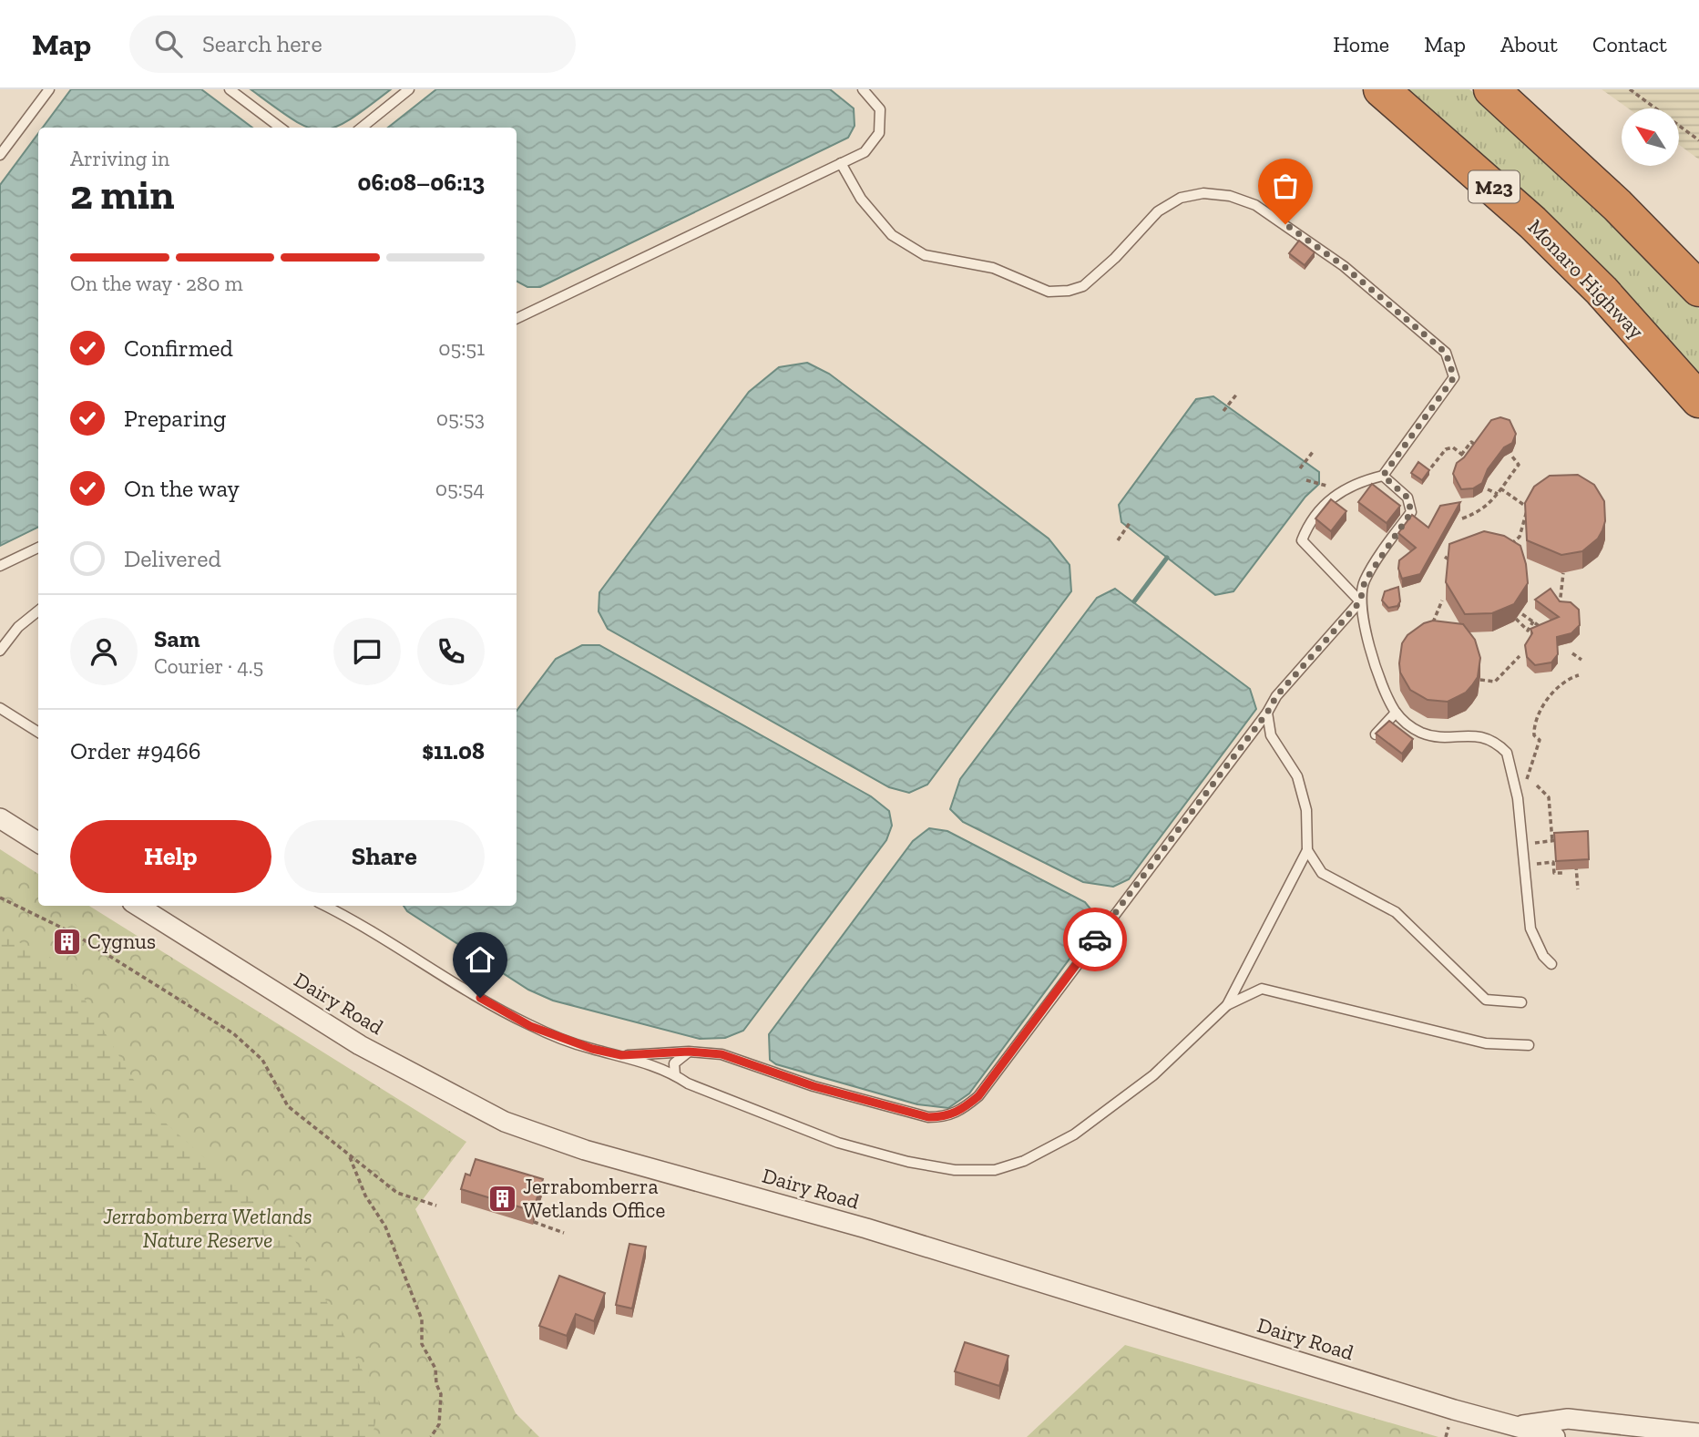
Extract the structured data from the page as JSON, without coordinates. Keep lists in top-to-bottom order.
{
  "streets": {
    "highway": ["M23", "Monaro Highway"],
    "street": ["Dairy Road"]
  },
  "parks": ["Jerrabomberra Wetlands Nature Reserve"],
  "places": {
    "building": ["Cygnus", "Jerrabomberra Wetlands Office"]
  },
  "north": "top left",
  "page": {
    "header": "Map",
    "search": "Search here",
    "nav": [
      "Home",
      "Map",
      "About",
      "Contact"
    ],
    "heading": ["2 min", "Arriving in", "06:08–06:13"],
    "panel": [
      "Sam",
      "Courier · 4.5",
      "Order #9466",
      "$11.08"
    ],
    "bar": "On the way · 280 m",
    "list": [
      ["Confirmed", "05:51"],
      ["Preparing", "05:53"],
      ["On the way", "05:54"],
      "Delivered"
    ],
    "buttons": ["Help", "Share"]
  }
}
